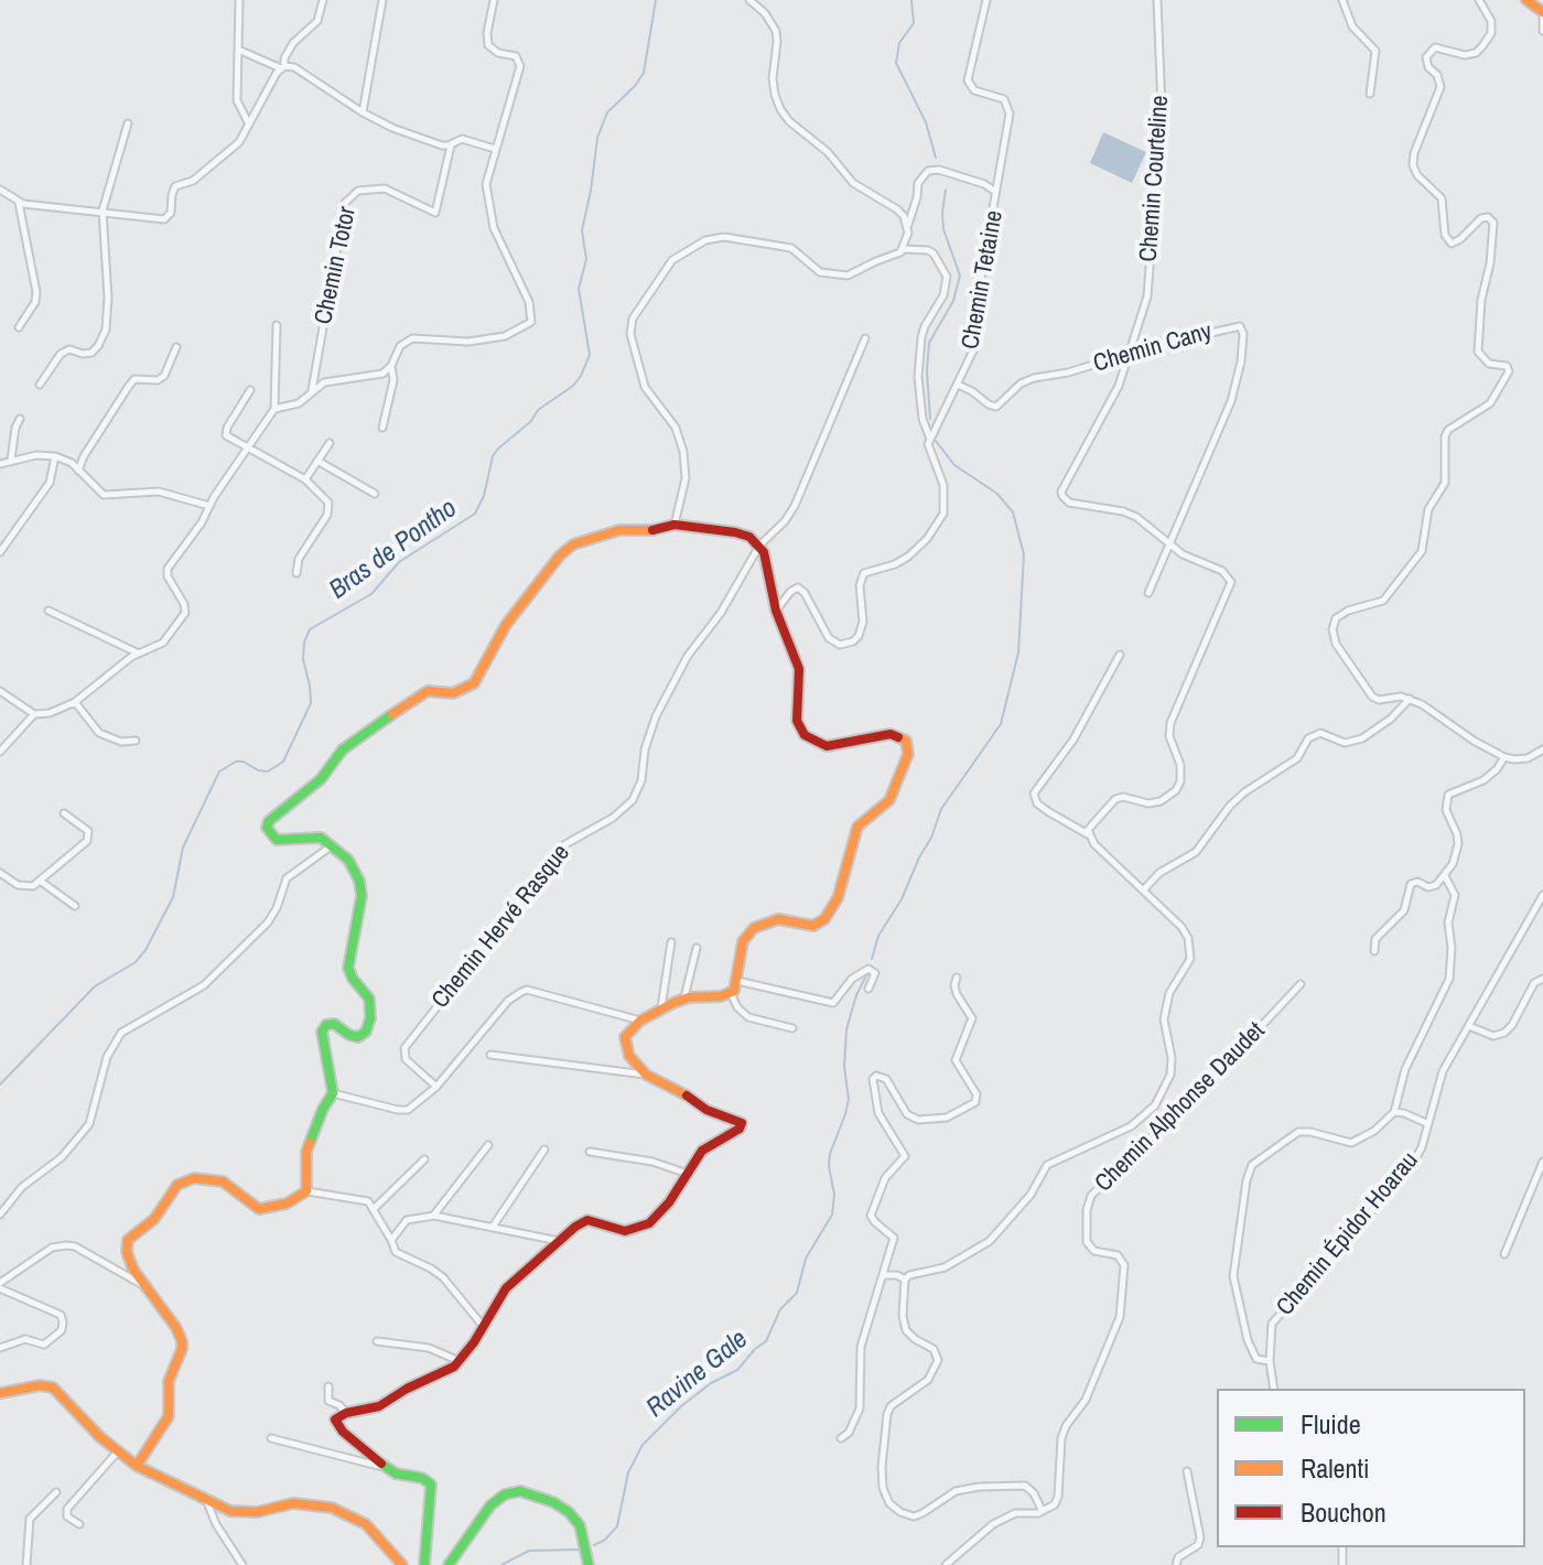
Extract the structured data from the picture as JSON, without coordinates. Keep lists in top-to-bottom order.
{
  "streets": {
    "street": [
      "Chemin Courteline",
      "Chemin Totor",
      "Chemin Tetaine",
      "Chemin Cany",
      "Chemin Hervé Rasque",
      "Chemin Alphonse Daudet",
      "Chemin Épidor Hoarau"
    ]
  },
  "crossings": [
    ["Chemin Courteline", "Chemin Cany"],
    ["Chemin Tetaine", "Chemin Cany"]
  ],
  "water": ["Bras de Pontho", "Ravine Gale"],
  "legend": ["Fluide", "Ralenti", "Bouchon"]
}
